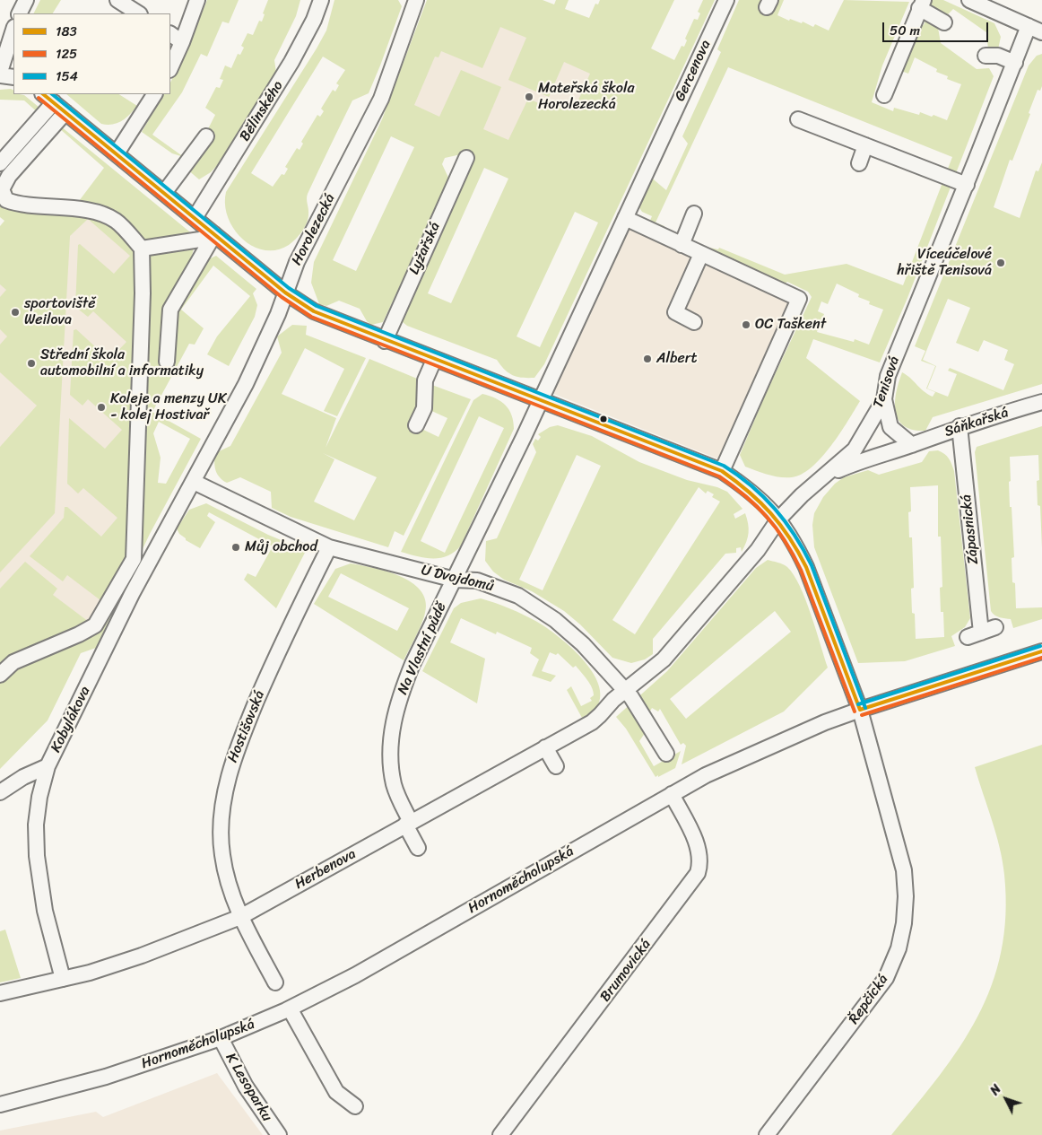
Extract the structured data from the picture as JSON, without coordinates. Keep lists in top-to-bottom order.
{
  "streets": {
    "street": [
      "Gercenova",
      "Bělinského",
      "Horolezecká",
      "Lyžařská",
      "Tenisová",
      "Sáňkařská",
      "Zápasnická",
      "U Dvojdomů",
      "Na Vlastní půdě",
      "Kobylákova",
      "Hostišovská",
      "Herbenova",
      "Hornoměcholupská",
      "Brumovická",
      "Řepčická",
      "K Lesoparku"
    ]
  },
  "crossings": [
    ["Gercenova", "U Dvojdomů"],
    ["Gercenova", "Na Vlastní půdě"],
    ["Gercenova", "Řepčická"],
    ["Bělinského", "Řepčická"],
    ["Horolezecká", "U Dvojdomů"],
    ["Horolezecká", "Kobylákova"],
    ["Horolezecká", "Řepčická"],
    ["Lyžařská", "Řepčická"],
    ["Tenisová", "Sáňkařská"],
    ["Tenisová", "U Dvojdomů"],
    ["Tenisová", "Herbenova"],
    ["Tenisová", "Řepčická"],
    ["Sáňkařská", "Zápasnická"],
    ["U Dvojdomů", "Na Vlastní půdě"],
    ["U Dvojdomů", "Kobylákova"],
    ["U Dvojdomů", "Hostišovská"],
    ["U Dvojdomů", "Herbenova"],
    ["Na Vlastní půdě", "Herbenova"],
    ["Kobylákova", "Herbenova"],
    ["Hostišovská", "Herbenova"],
    ["Hornoměcholupská", "Brumovická"],
    ["Hornoměcholupská", "Řepčická"],
    ["Hornoměcholupská", "K Lesoparku"]
  ],
  "places": [
    "Mateřská škola Horolezecká",
    "Víceúčelové hřiště Tenisová",
    "sportoviště Weilova",
    "OC Taškent",
    "Albert",
    "Střední škola automobilní a informatiky",
    "Koleje a menzy UK - kolej Hostivař",
    "Můj obchod"
  ],
  "lines": ["transit line 183", "transit line 154", "transit line 125"],
  "legend": ["183", "125", "154"],
  "scale_bar": "50 m",
  "north": "top left"
}
